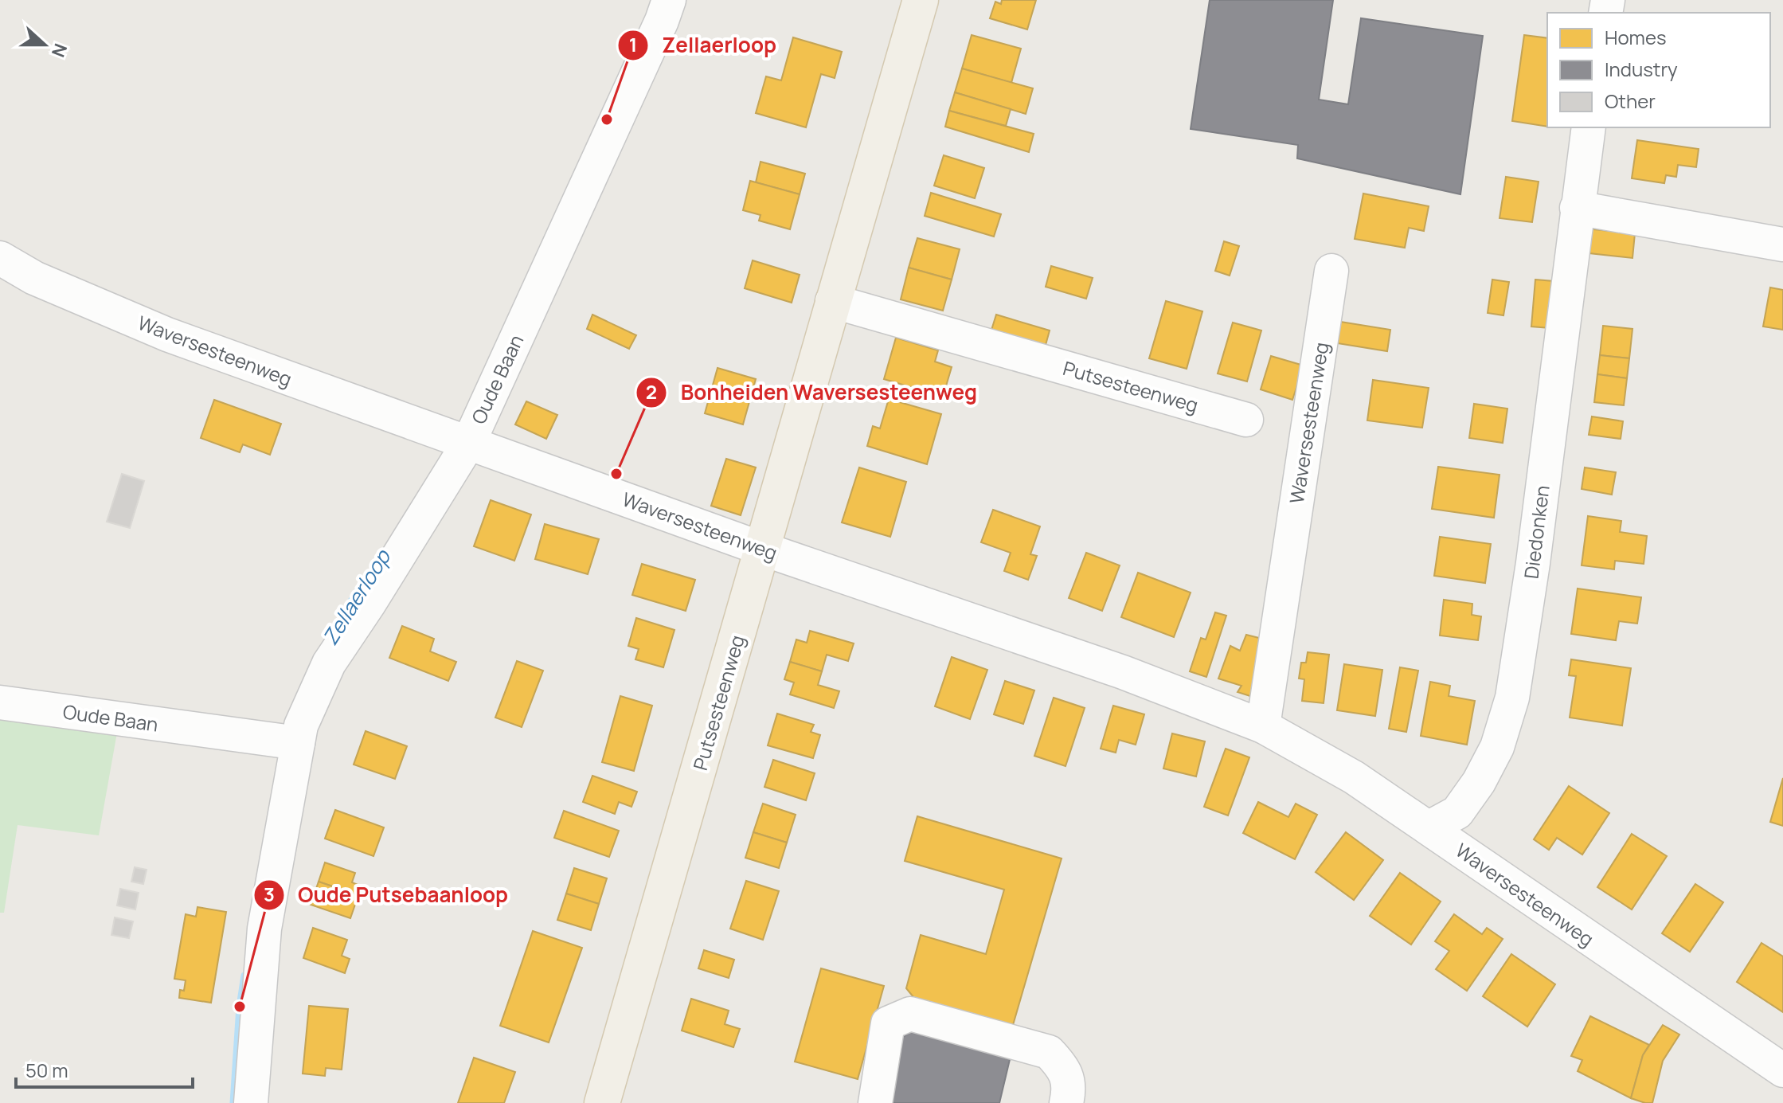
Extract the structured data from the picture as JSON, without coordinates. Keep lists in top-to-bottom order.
{
  "streets": {
    "main road": ["Putsesteenweg"],
    "street": ["Waversesteenweg", "Oude Baan", "Diedonken"]
  },
  "crossings": [
    ["Waversesteenweg", "Oude Baan"],
    ["Waversesteenweg", "Putsesteenweg"],
    ["Waversesteenweg", "Diedonken"]
  ],
  "water": ["Zellaerloop"],
  "places": ["Zellaerloop", "Bonheiden Waversesteenweg", "Oude Putsebaanloop"],
  "legend": ["Homes", "Industry", "Other"],
  "scale_bar": "50 m",
  "north": "right"
}
